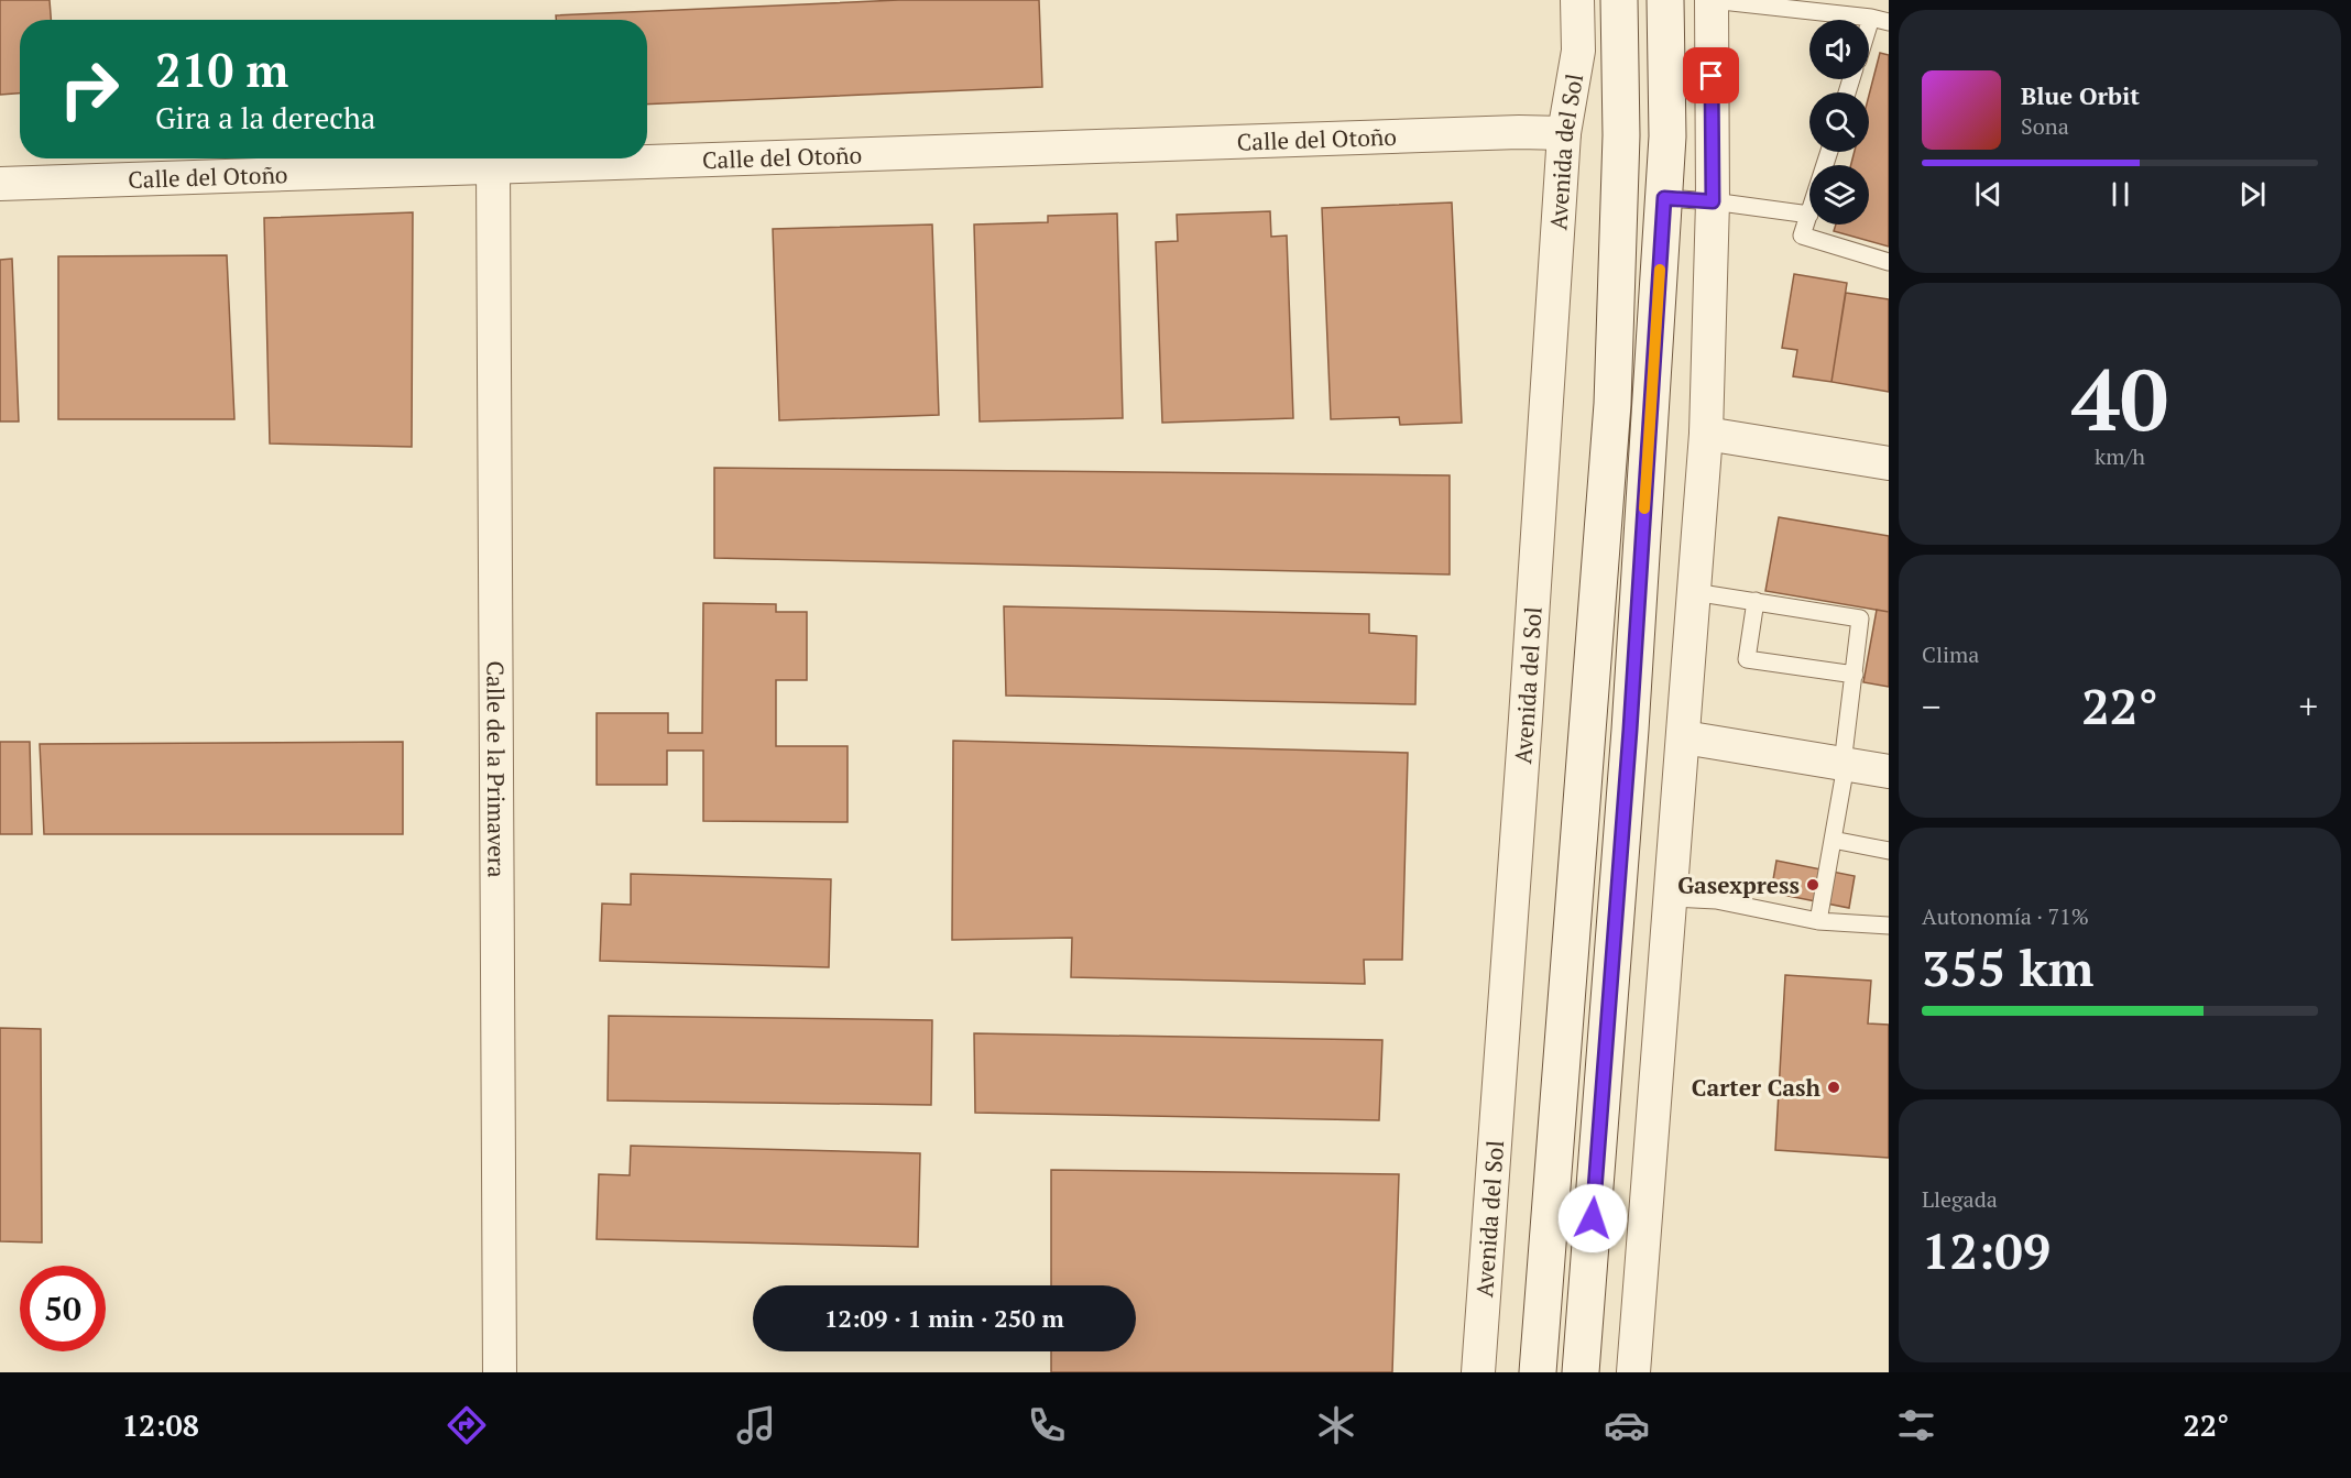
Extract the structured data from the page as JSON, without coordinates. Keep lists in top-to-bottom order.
{
  "streets": {
    "main road": ["Avenida del Sol"],
    "street": ["Calle del Otoño", "Calle de la Primavera"]
  },
  "crossings": [
    ["Calle del Otoño", "Avenida del Sol"],
    ["Calle del Otoño", "Calle de la Primavera"]
  ],
  "places": ["Gasexpress", "Carter Cash"],
  "page": {
    "turn": ["210 m", "Gira a la derecha"],
    "song": ["Blue Orbit", "Sona"],
    "tile": [
      ["40", "km/h"],
      "Clima",
      ["Autonomía · 71%", "355 km"],
      ["Llegada", "12:09"]
    ],
    "heat": ["−", "22°", "+"],
    "limit": "50",
    "trip": "12:09 · 1 min · 250 m",
    "tabs": ["12:08", "22°"]
  }
}
